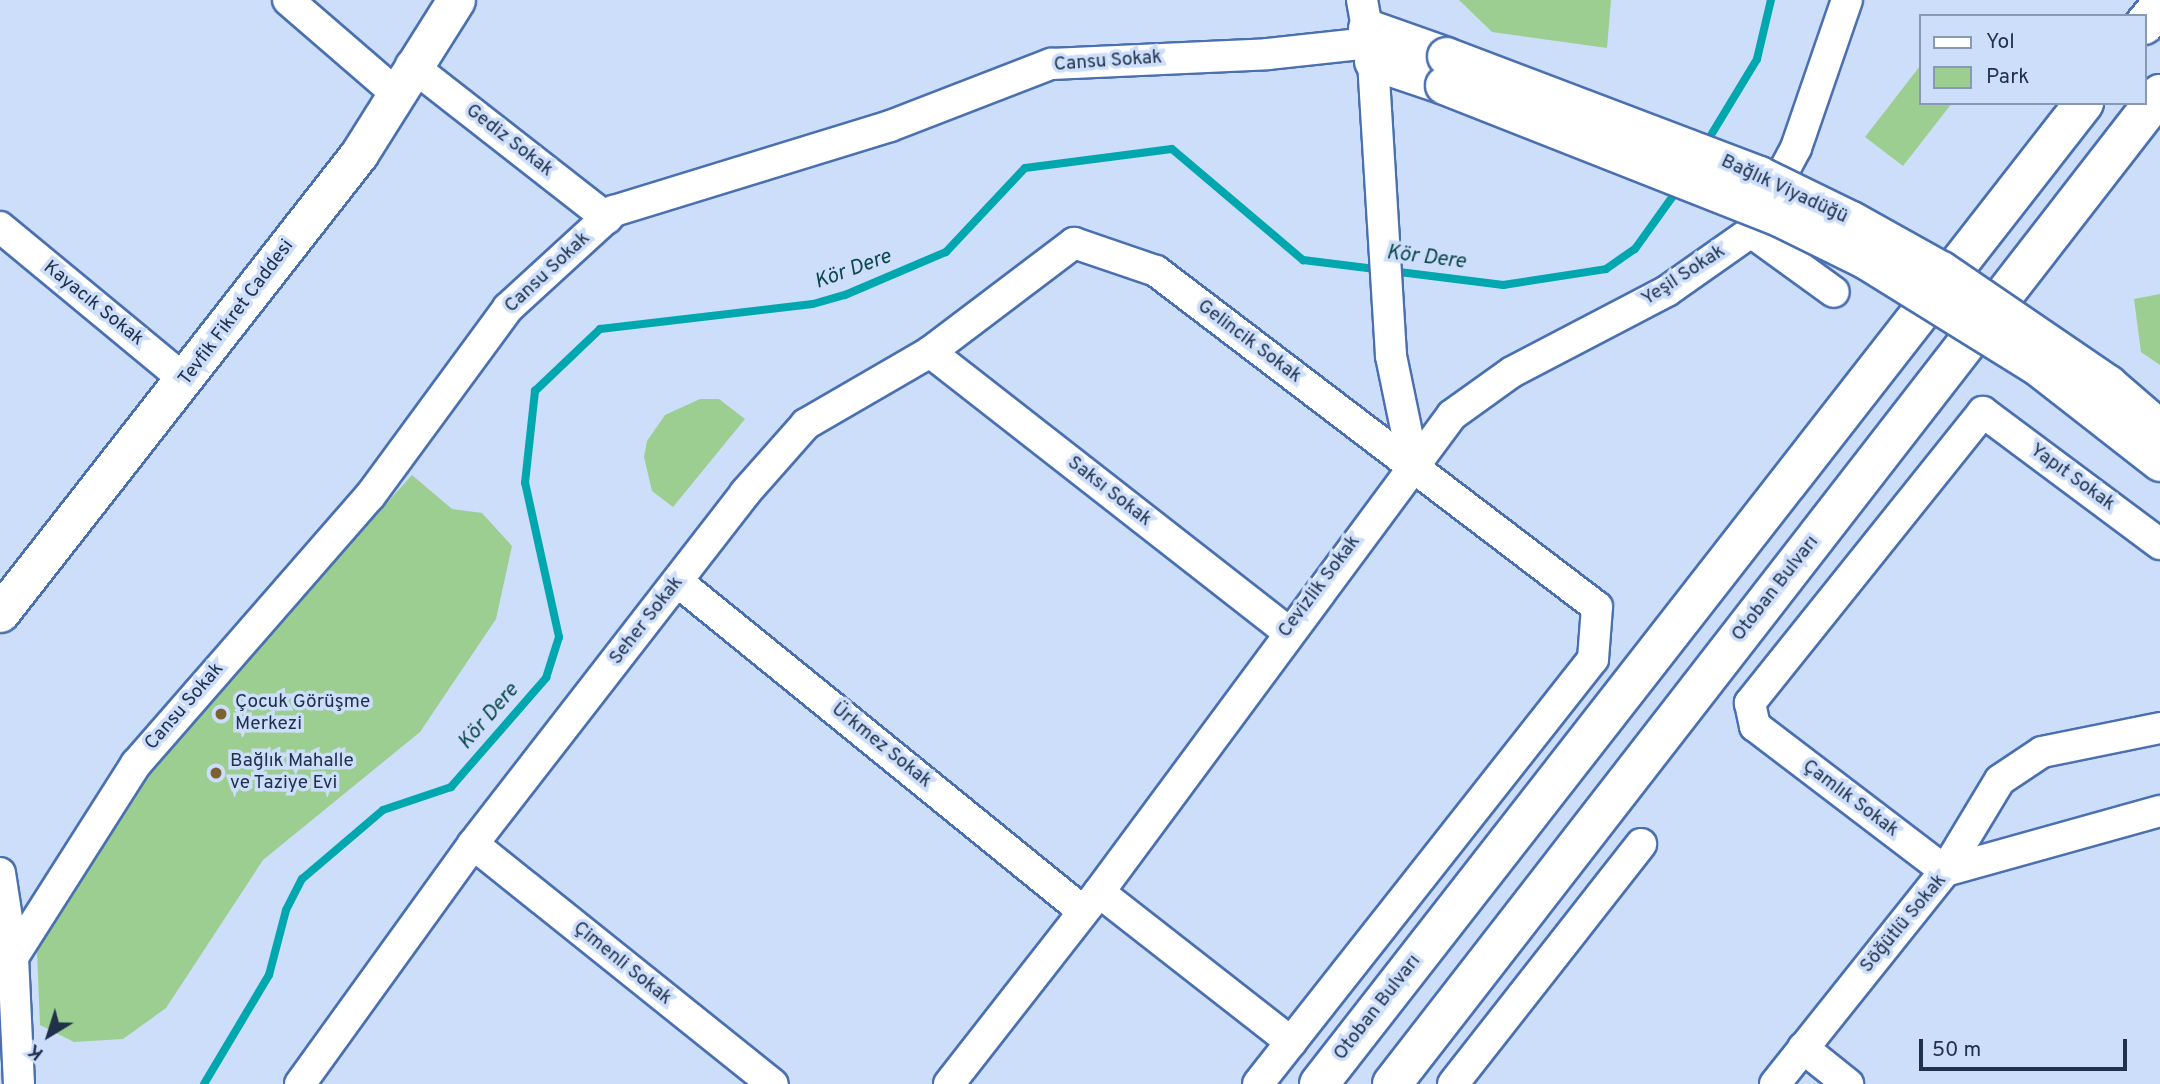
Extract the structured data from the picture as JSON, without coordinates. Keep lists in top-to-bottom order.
{
  "streets": {
    "highway": ["Otoban Bulvarı"],
    "street": [
      "Cansu Sokak",
      "Gediz Sokak",
      "Bağlık Viyadüğü",
      "Yeşil Sokak",
      "Kayacık Sokak",
      "Tevfik Fikret Caddesi",
      "Gelincik Sokak",
      "Yapıt Sokak",
      "Saksı Sokak",
      "Cevizlik Sokak",
      "Seher Sokak",
      "Ürkmez Sokak",
      "Çamlık Sokak",
      "Söğütlü Sokak",
      "Çimenli Sokak"
    ]
  },
  "crossings": [
    ["Cansu Sokak", "Gediz Sokak"],
    ["Cansu Sokak", "Bağlık Viyadüğü"],
    ["Gediz Sokak", "Tevfik Fikret Caddesi"],
    ["Yeşil Sokak", "Gelincik Sokak"],
    ["Yeşil Sokak", "Cevizlik Sokak"],
    ["Kayacık Sokak", "Tevfik Fikret Caddesi"],
    ["Gelincik Sokak", "Cevizlik Sokak"],
    ["Gelincik Sokak", "Seher Sokak"],
    ["Gelincik Sokak", "Ürkmez Sokak"],
    ["Yapıt Sokak", "Çamlık Sokak"],
    ["Saksı Sokak", "Cevizlik Sokak"],
    ["Saksı Sokak", "Seher Sokak"],
    ["Cevizlik Sokak", "Ürkmez Sokak"],
    ["Seher Sokak", "Ürkmez Sokak"],
    ["Seher Sokak", "Çimenli Sokak"],
    ["Çamlık Sokak", "Söğütlü Sokak"]
  ],
  "water": ["Kör Dere"],
  "places": ["Çocuk Görüşme Merkezi", "Bağlık Mahalle ve Taziye Evi"],
  "legend": ["Yol", "Park"],
  "scale_bar": "50 m",
  "north": "bottom left"
}
